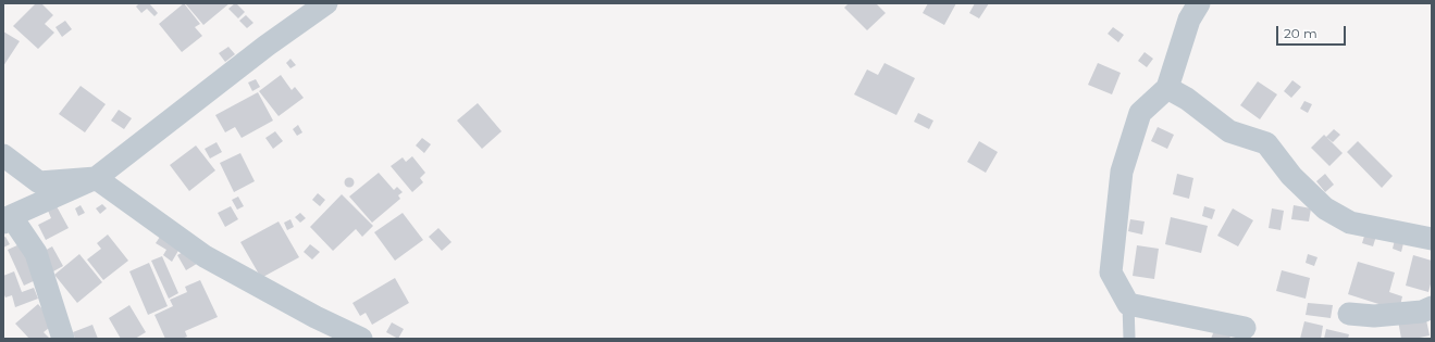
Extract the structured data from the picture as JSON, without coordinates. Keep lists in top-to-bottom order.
{
  "scale_bar": "20 m"
}
